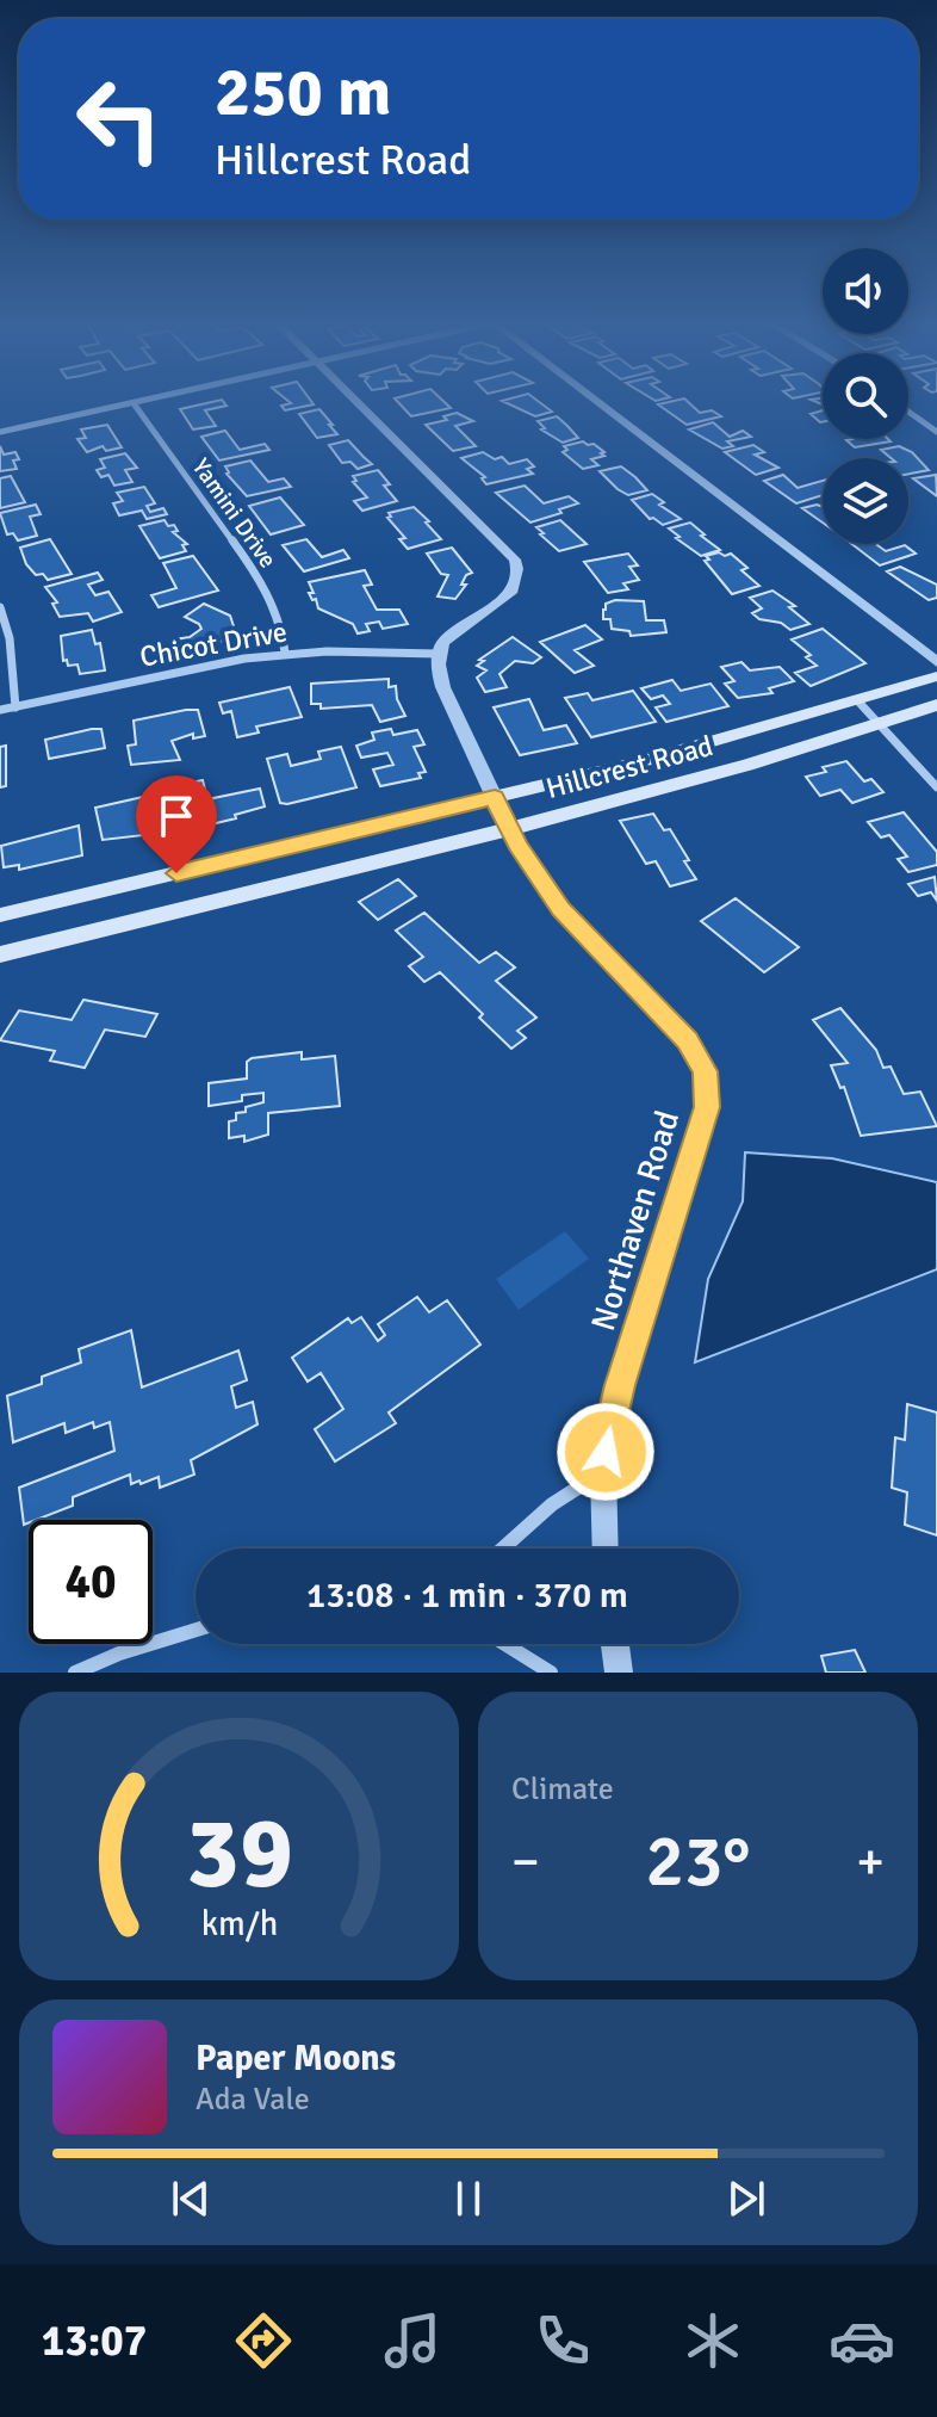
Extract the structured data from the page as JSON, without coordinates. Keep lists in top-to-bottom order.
{
  "streets": {
    "main road": ["Hillcrest Road"],
    "street": ["Yamini Drive", "Chicot Drive", "Northaven Road"]
  },
  "crossings": [
    ["Yamini Drive", "Chicot Drive"],
    ["Chicot Drive", "Northaven Road"],
    ["Hillcrest Road", "Northaven Road"]
  ],
  "page": {
    "turn": ["250 m", "Hillcrest Road"],
    "limit": "40",
    "trip": "13:08 · 1 min · 370 m",
    "tile": "Climate",
    "heat": ["−", "23°", "+"],
    "song": ["Paper Moons", "Ada Vale"],
    "tabs": "13:07",
    "gauge": ["39", "km/h"]
  }
}
